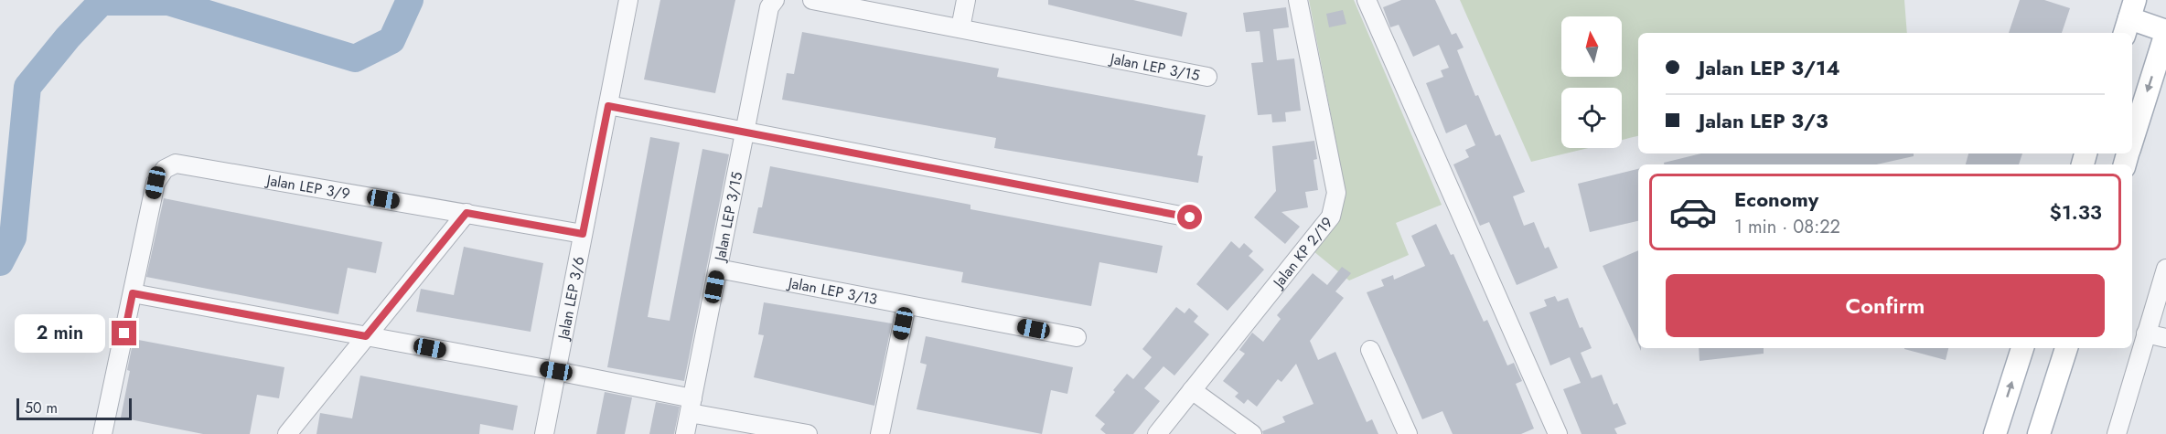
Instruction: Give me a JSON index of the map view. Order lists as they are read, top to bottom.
{
  "streets": {
    "street": [
      "Jalan LEP 3/15",
      "Jalan LEP 3/9",
      "Jalan KP 2/19",
      "Jalan LEP 3/13",
      "Jalan LEP 3/6"
    ]
  },
  "crossings": [
    ["Jalan LEP 3/15", "Jalan LEP 3/13"],
    ["Jalan LEP 3/9", "Jalan LEP 3/6"]
  ],
  "scale_bar": "50 m",
  "north": "top",
  "page": {
    "banner": ["Jalan LEP 3/14", "Jalan LEP 3/3"],
    "list": [
      {
        "name": "Economy",
        "note": "1 min · 08:22",
        "value": "$1.33"
      }
    ],
    "buttons": "Confirm",
    "bubble": "2 min",
    "scale": "50 m"
  }
}
